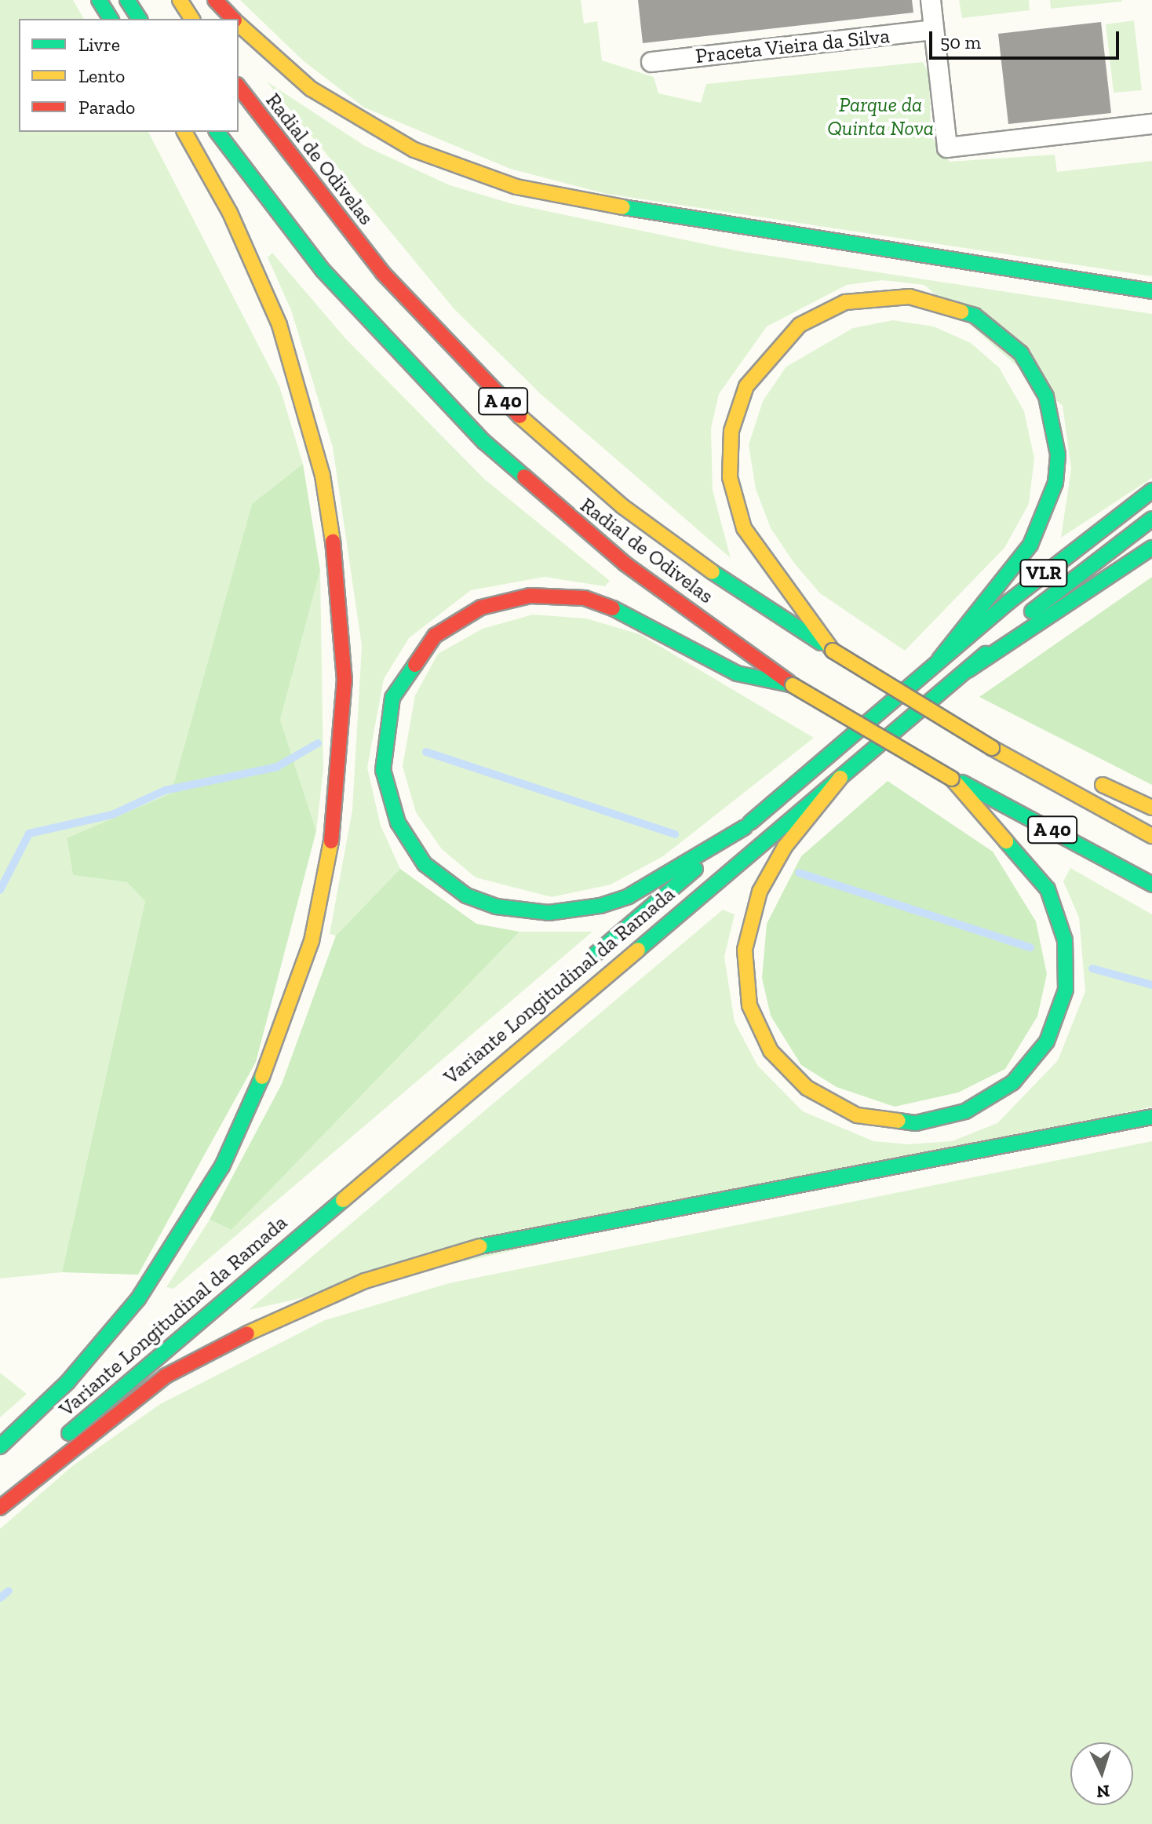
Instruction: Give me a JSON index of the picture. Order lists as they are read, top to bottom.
{
  "streets": {
    "main road": [
      "Radial de Odivelas",
      "A 40",
      "VLR",
      "Variante Longitudinal da Ramada"
    ],
    "street": ["Praceta Vieira da Silva"]
  },
  "parks": ["Parque da Quinta Nova"],
  "legend": ["Livre", "Lento", "Parado"],
  "scale_bar": "50 m",
  "north": "bottom"
}
